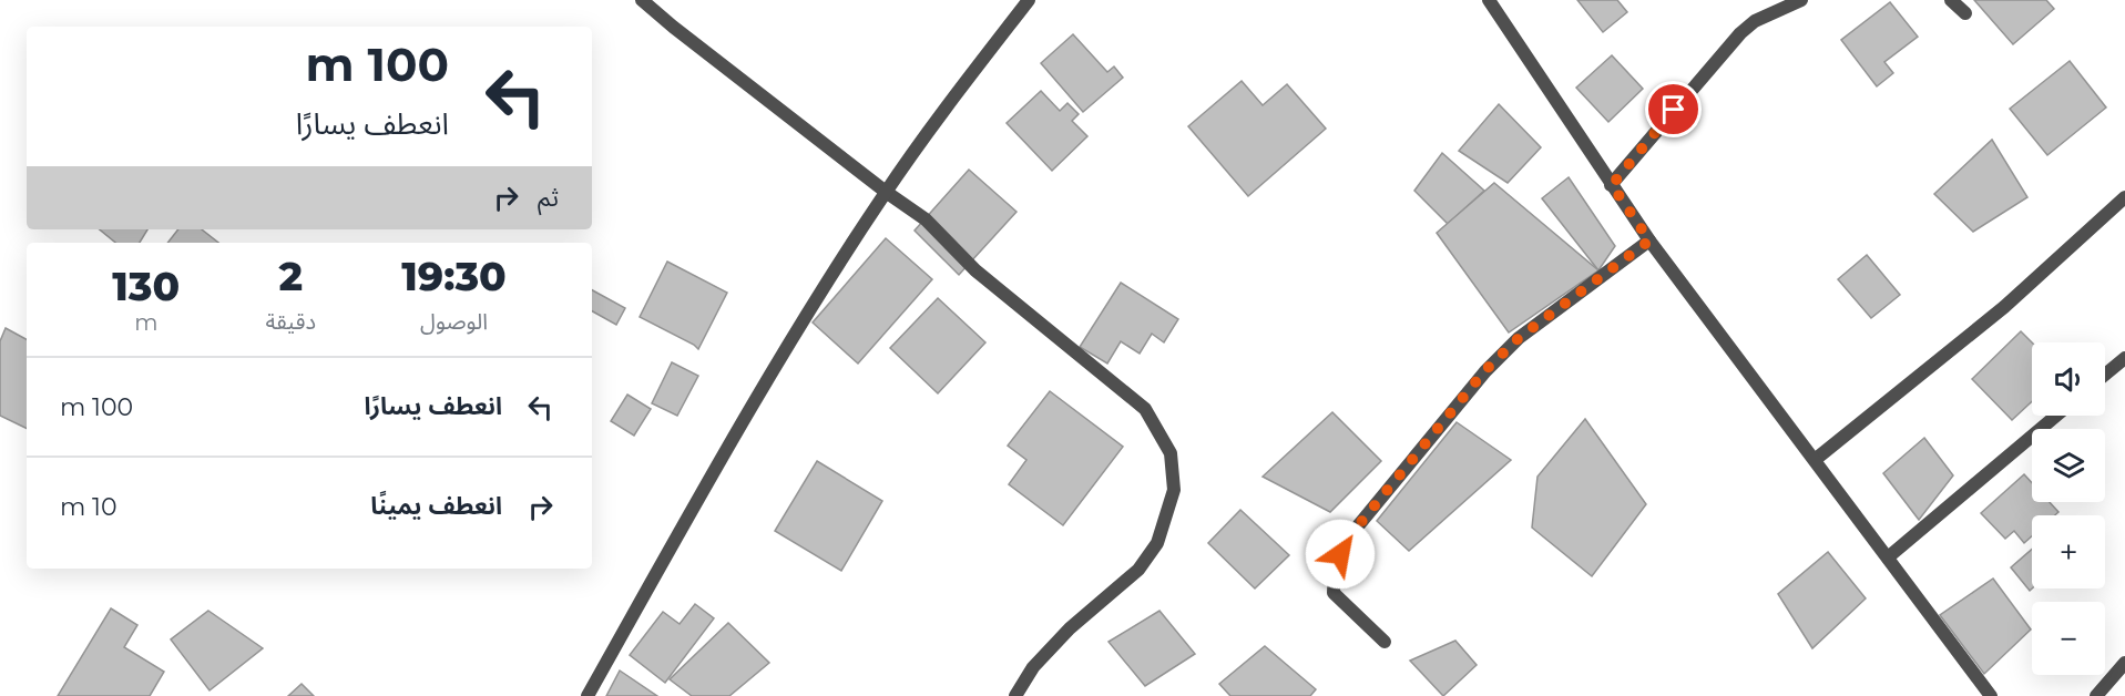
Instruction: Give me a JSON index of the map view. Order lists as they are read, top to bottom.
{
  "page": {
    "turn": ["100 m", "انعطف يسارًا"],
    "then": "ثم",
    "eta": [
      "19:30",
      "الوصول",
      "2",
      "دقيقة",
      "130",
      "m"
    ],
    "map_buttons": ["+", "−"],
    "list": [
      {
        "name": "انعطف يسارًا",
        "value": "100 m"
      },
      {
        "name": "انعطف يمينًا",
        "value": "10 m"
      }
    ]
  }
}
